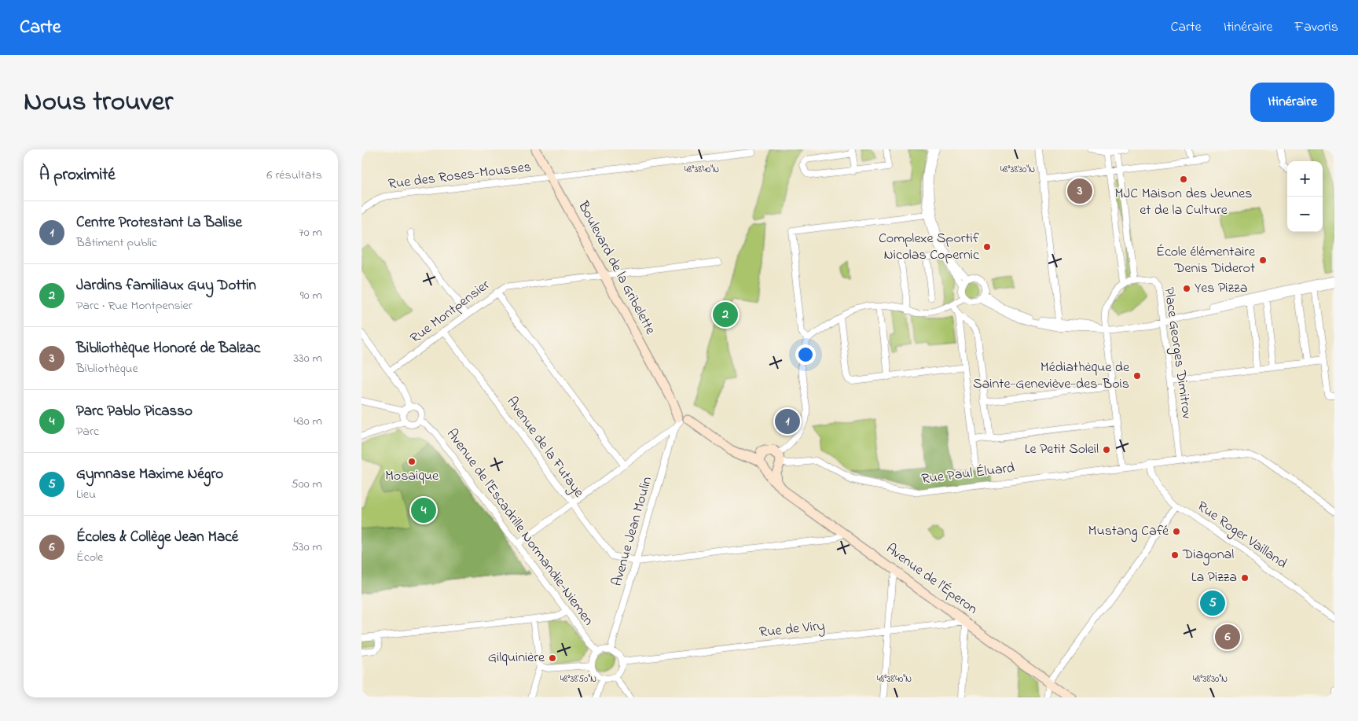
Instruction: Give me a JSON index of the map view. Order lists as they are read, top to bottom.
{
  "streets": {
    "main road": ["Boulevard de la Gribelette", "Avenue de l'Éperon"],
    "street": [
      "Rue des Roses-Mousses",
      "Rue Montpensier",
      "Place Georges Dimitrov",
      "Avenue de la Futaye",
      "Rue Paul Éluard",
      "Avenue de l'Escadrille Normandie-Niemen",
      "Avenue Jean Moulin",
      "Rue Roger Vailland",
      "Rue de Viry"
    ]
  },
  "crossings": [
    ["Rue des Roses-Mousses", "Boulevard de la Gribelette"],
    ["Boulevard de la Gribelette", "Rue Montpensier"],
    ["Boulevard de la Gribelette", "Avenue Jean Moulin"],
    ["Boulevard de la Gribelette", "Avenue de l'Éperon"],
    ["Rue Montpensier", "Avenue de la Futaye"],
    ["Place Georges Dimitrov", "Rue Paul Éluard"],
    ["Avenue de la Futaye", "Avenue Jean Moulin"],
    ["Avenue de la Futaye", "Avenue de l'Éperon"],
    ["Rue Paul Éluard", "Rue Roger Vailland"],
    ["Rue Paul Éluard", "Avenue de l'Éperon"],
    ["Avenue de l'Escadrille Normandie-Niemen", "Avenue Jean Moulin"],
    ["Avenue de l'Escadrille Normandie-Niemen", "Rue de Viry"],
    ["Avenue Jean Moulin", "Avenue de l'Éperon"],
    ["Avenue Jean Moulin", "Rue de Viry"],
    ["Avenue de l'Éperon", "Rue de Viry"]
  ],
  "places": [
    "MJC Maison des Jeunes et de la Culture",
    "Complexe Sportif Nicolas Copernic",
    "École élémentaire Denis Diderot",
    "Yes Pizza",
    "Médiathèque de Sainte-Geneviève-des-Bois",
    "Le Petit Soleil",
    "Mosaique",
    "Mustang Café",
    "Diagonal",
    "La Pizza",
    "Gilquinière"
  ],
  "page": {
    "header": "Carte",
    "nav": ["Carte", "Itinéraire", "Favoris"],
    "title": "Nous trouver",
    "buttons": "Itinéraire",
    "heading": ["À proximité", "6 résultats"],
    "map_buttons": ["+", "−"],
    "pins": [
      "3",
      "2",
      "1",
      "4",
      "5",
      "6"
    ],
    "list": [
      {
        "mark": "1",
        "name": "Centre Protestant La Balise",
        "note": "Bâtiment public",
        "value": "70 m"
      },
      {
        "mark": "2",
        "name": "Jardins familiaux Guy Dottin",
        "note": "Parc · Rue Montpensier",
        "value": "90 m"
      },
      {
        "mark": "3",
        "name": "Bibliothèque Honoré de Balzac",
        "note": "Bibliothèque",
        "value": "330 m"
      },
      {
        "mark": "4",
        "name": "Parc Pablo Picasso",
        "note": "Parc",
        "value": "430 m"
      },
      {
        "mark": "5",
        "name": "Gymnase Maxime Négro",
        "note": "Lieu",
        "value": "500 m"
      },
      {
        "mark": "6",
        "name": "Écoles & Collège Jean Macé",
        "note": "École",
        "value": "530 m"
      }
    ]
  },
  "coordinates": ["48°38'30\"N", "48°38'40\"N", "48°38'50\"N"]
}
